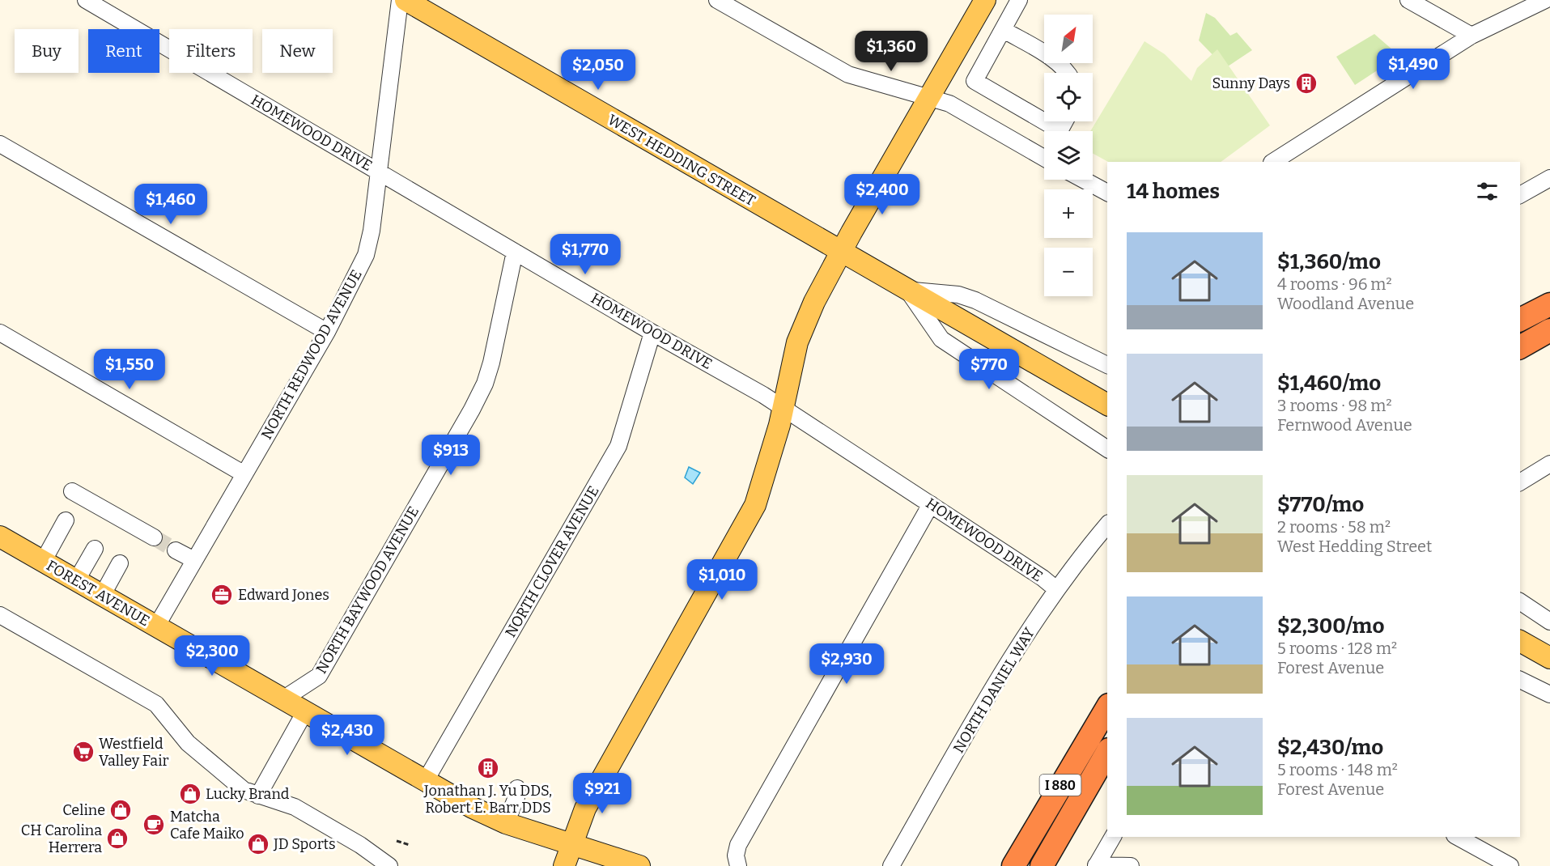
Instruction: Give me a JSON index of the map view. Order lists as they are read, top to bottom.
{
  "streets": {
    "highway": ["I 880"],
    "main road": ["WEST HEDDING STREET", "FOREST AVENUE"],
    "street": [
      "HOMEWOOD DRIVE",
      "NORTH REDWOOD AVENUE",
      "NORTH CLOVER AVENUE",
      "NORTH BAYWOOD AVENUE",
      "NORTH DANIEL WAY"
    ]
  },
  "crossings": [
    ["HOMEWOOD DRIVE", "NORTH REDWOOD AVENUE"],
    ["HOMEWOOD DRIVE", "NORTH CLOVER AVENUE"],
    ["HOMEWOOD DRIVE", "NORTH BAYWOOD AVENUE"],
    ["HOMEWOOD DRIVE", "NORTH DANIEL WAY"],
    ["NORTH REDWOOD AVENUE", "FOREST AVENUE"],
    ["NORTH CLOVER AVENUE", "FOREST AVENUE"],
    ["NORTH BAYWOOD AVENUE", "FOREST AVENUE"]
  ],
  "places": {
    "building": ["Sunny Days", "Jonathan J. Yu DDS, Robert E. Barr DDS"],
    "office": ["Edward Jones"],
    "supermarket": ["Westfield Valley Fair"],
    "shop": [
      "Lucky Brand",
      "Celine",
      "CH Carolina Herrera",
      "JD Sports"
    ],
    "cafe": ["Matcha Cafe Maiko"]
  },
  "north": "top right",
  "page": {
    "map_buttons": ["+", "−"],
    "chip": [
      "Buy",
      "Rent",
      "Filters",
      "New"
    ],
    "price": [
      "$1,360",
      "$1,490",
      "$2,050",
      "$2,400",
      "$1,460",
      "$1,770",
      "$1,550",
      "$770",
      "$913",
      "$1,010",
      "$2,300",
      "$2,930",
      "$2,430",
      "$921"
    ],
    "heading": "14 homes",
    "list": [
      {
        "name": "$1,360/mo",
        "note": "4 rooms · 96 m² · Woodland Avenue"
      },
      {
        "name": "$1,460/mo",
        "note": "3 rooms · 98 m² · Fernwood Avenue"
      },
      {
        "name": "$770/mo",
        "note": "2 rooms · 58 m² · West Hedding Street"
      },
      {
        "name": "$2,300/mo",
        "note": "5 rooms · 128 m² · Forest Avenue"
      },
      {
        "name": "$2,430/mo",
        "note": "5 rooms · 148 m² · Forest Avenue"
      }
    ]
  }
}
